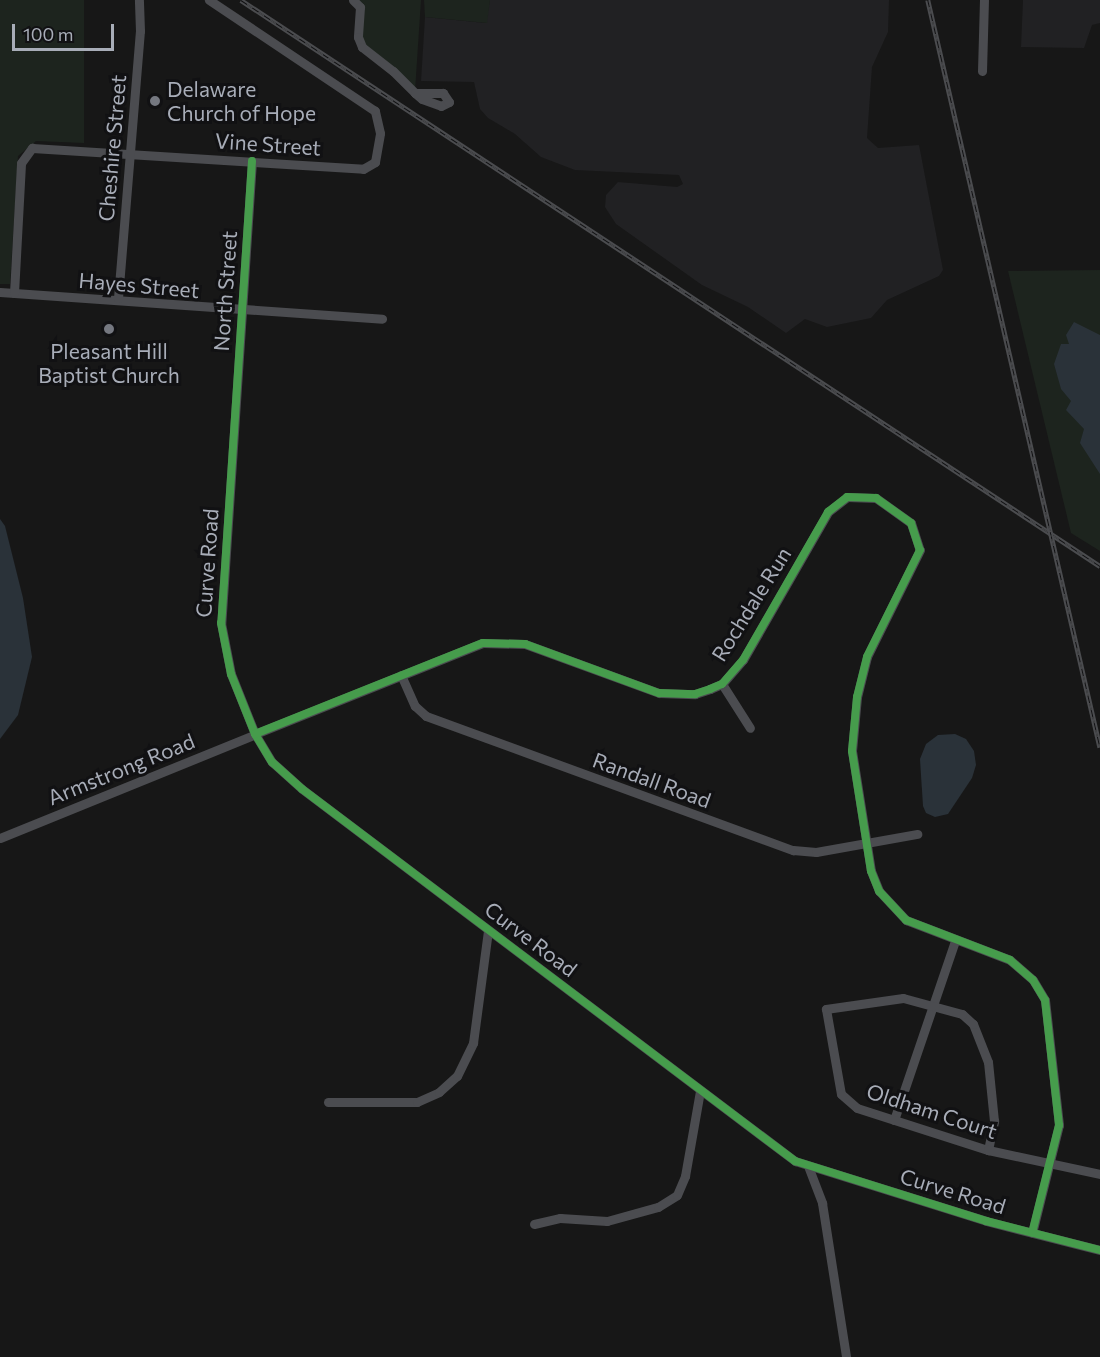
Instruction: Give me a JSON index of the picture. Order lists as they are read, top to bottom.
{
  "streets": {
    "street": [
      "Vine Street",
      "Cheshire Street",
      "Hayes Street",
      "North Street",
      "Curve Road",
      "Rochdale Run",
      "Armstrong Road",
      "Randall Road",
      "Oldham Court"
    ]
  },
  "crossings": [
    ["Vine Street", "Cheshire Street"],
    ["Vine Street", "Hayes Street"],
    ["Vine Street", "North Street"],
    ["Cheshire Street", "Hayes Street"],
    ["Hayes Street", "North Street"],
    ["North Street", "Curve Road"],
    ["Curve Road", "Rochdale Run"],
    ["Curve Road", "Armstrong Road"],
    ["Rochdale Run", "Armstrong Road"],
    ["Rochdale Run", "Randall Road"],
    ["Rochdale Run", "Oldham Court"]
  ],
  "places": ["Delaware Church of Hope", "Pleasant Hill Baptist Church"],
  "scale_bar": "100 m"
}
